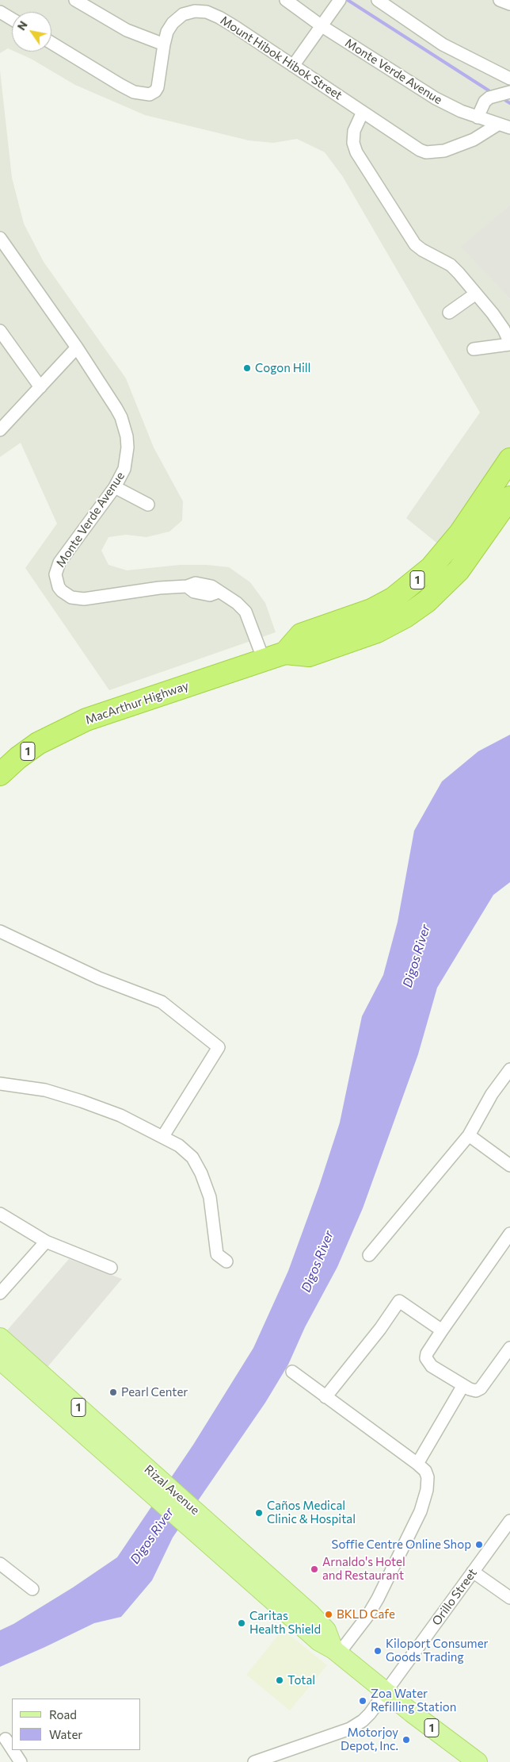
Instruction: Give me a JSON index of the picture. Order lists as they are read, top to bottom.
{
  "streets": {
    "highway": ["1", "MacArthur Highway"],
    "main road": ["Rizal Avenue"],
    "street": ["Mount Hibok Hibok Street", "Monte Verde Avenue", "Orillo Street"]
  },
  "crossings": [
    ["Mount Hibok Hibok Street", "Monte Verde Avenue"],
    ["Monte Verde Avenue", "MacArthur Highway"],
    ["1", "MacArthur Highway"],
    ["Rizal Avenue", "Orillo Street"]
  ],
  "water": ["Digos River"],
  "places": [
    "Cogon Hill",
    "Pearl Center",
    "Caños Medical Clinic & Hospital",
    "Soffie Centre Online Shop",
    "Arnaldo's Hotel and Restaurant",
    "BKLD Cafe",
    "Caritas Health Shield",
    "Kiloport Consumer Goods Trading",
    "Total",
    "Zoa Water Refilling Station",
    "Motorjoy Depot, Inc."
  ],
  "legend": ["Road", "Water"],
  "north": "top left"
}
